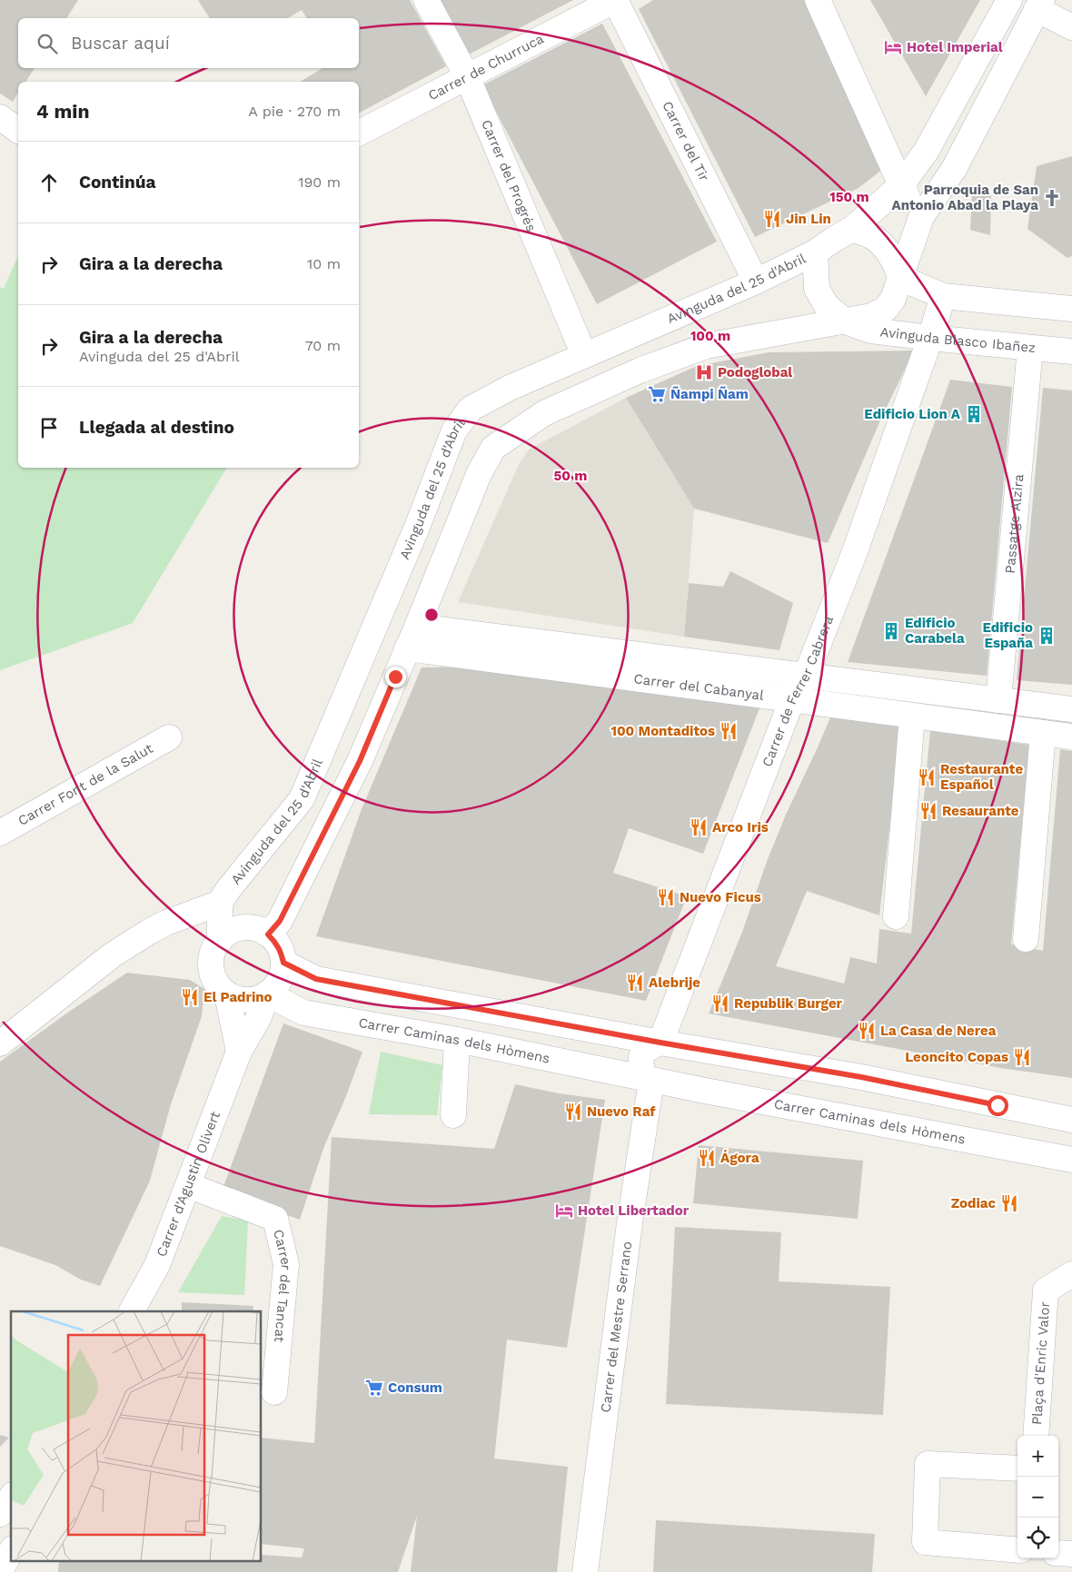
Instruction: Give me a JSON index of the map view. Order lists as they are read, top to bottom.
{
  "streets": {
    "street": [
      "Carrer de Churruca",
      "Carrer del Tir",
      "Carrer del Progrés",
      "Avinguda del 25 d'Abril",
      "Avinguda Blasco Ibañez",
      "Passatge Alzira",
      "Carrer del Cabanyal",
      "Carrer de Ferrer Cabrera",
      "Carrer Font de la Salut",
      "Carrer Caminas dels Hòmens",
      "Carrer d'Agustin Olivert",
      "Carrer del Tancat",
      "Carrer del Mestre Serrano",
      "Plaça d'Enric Valor"
    ]
  },
  "crossings": [
    ["Carrer de Churruca", "Carrer del Tir"],
    ["Carrer de Churruca", "Carrer del Progrés"],
    ["Carrer del Tir", "Avinguda del 25 d'Abril"],
    ["Carrer del Progrés", "Avinguda del 25 d'Abril"],
    ["Avinguda del 25 d'Abril", "Avinguda Blasco Ibañez"],
    ["Avinguda Blasco Ibañez", "Passatge Alzira"],
    ["Avinguda Blasco Ibañez", "Carrer de Ferrer Cabrera"],
    ["Passatge Alzira", "Carrer del Cabanyal"],
    ["Carrer del Cabanyal", "Carrer de Ferrer Cabrera"],
    ["Carrer de Ferrer Cabrera", "Carrer Caminas dels Hòmens"],
    ["Carrer de Ferrer Cabrera", "Carrer del Mestre Serrano"],
    ["Carrer Caminas dels Hòmens", "Carrer d'Agustin Olivert"],
    ["Carrer Caminas dels Hòmens", "Carrer del Mestre Serrano"],
    ["Carrer d'Agustin Olivert", "Carrer del Tancat"]
  ],
  "places": {
    "hotel": ["Hotel Imperial", "Hotel Libertador"],
    "church": ["Parroquia de San Antonio Abad la Playa"],
    "restaurant": [
      "Jin Lin",
      "100 Montaditos",
      "Restaurante Español",
      "Resaurante",
      "Arco Iris",
      "Nuevo Ficus",
      "Alebrije",
      "El Padrino",
      "Republik Burger",
      "La Casa de Nerea",
      "Leoncito Copas",
      "Nuevo Raf",
      "Ágora",
      "Zodiac"
    ],
    "hospital": ["Podoglobal"],
    "supermarket": ["Ñampi Ñam", "Consum"],
    "building": ["Edificio Lion A", "Edificio Carabela", "Edificio España"]
  },
  "page": {
    "search": "Buscar aquí",
    "heading": ["4 min", "A pie · 270 m"],
    "list": [
      ["Continúa", "190 m"],
      ["Gira a la derecha", "10 m"],
      ["Gira a la derecha", "Avinguda del 25 d'Abril", "70 m"],
      "Llegada al destino"
    ],
    "map_buttons": ["+", "−"]
  },
  "rings": ["150 m", "100 m", "50 m"]
}
